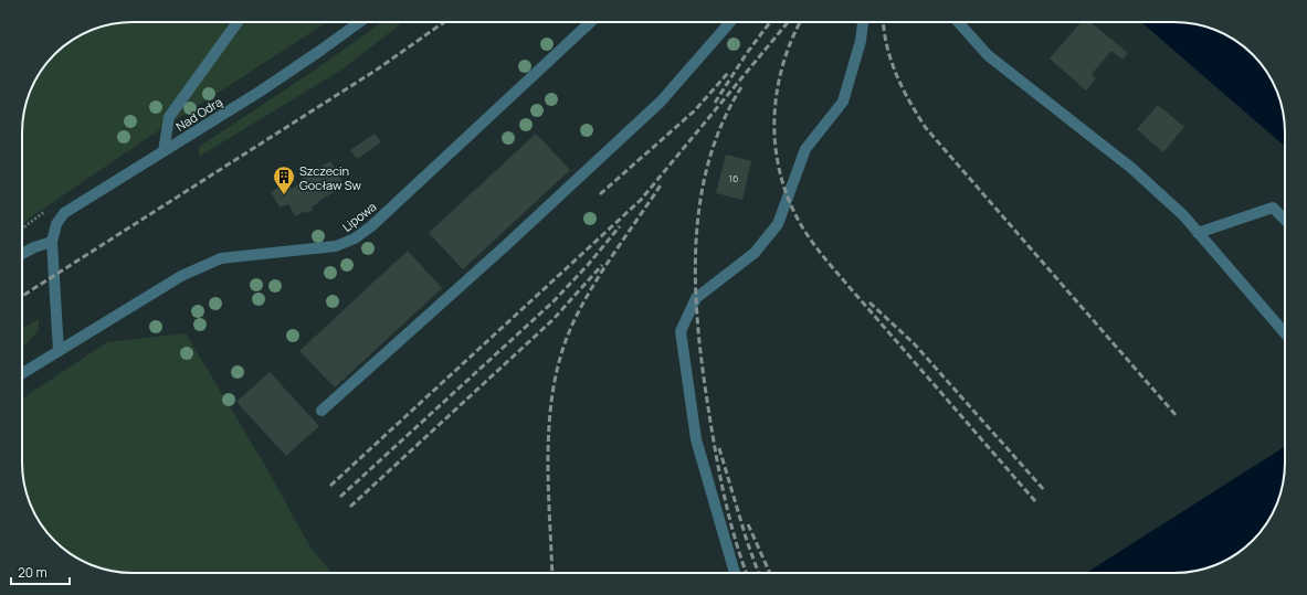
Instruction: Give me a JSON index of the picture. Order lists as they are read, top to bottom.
{
  "streets": {
    "street": ["Nad Odrą", "Lipowa"]
  },
  "places": {
    "building": ["Szczecin Gocław Sw"]
  },
  "house_numbers": ["16"],
  "scale_bar": "20 m"
}
